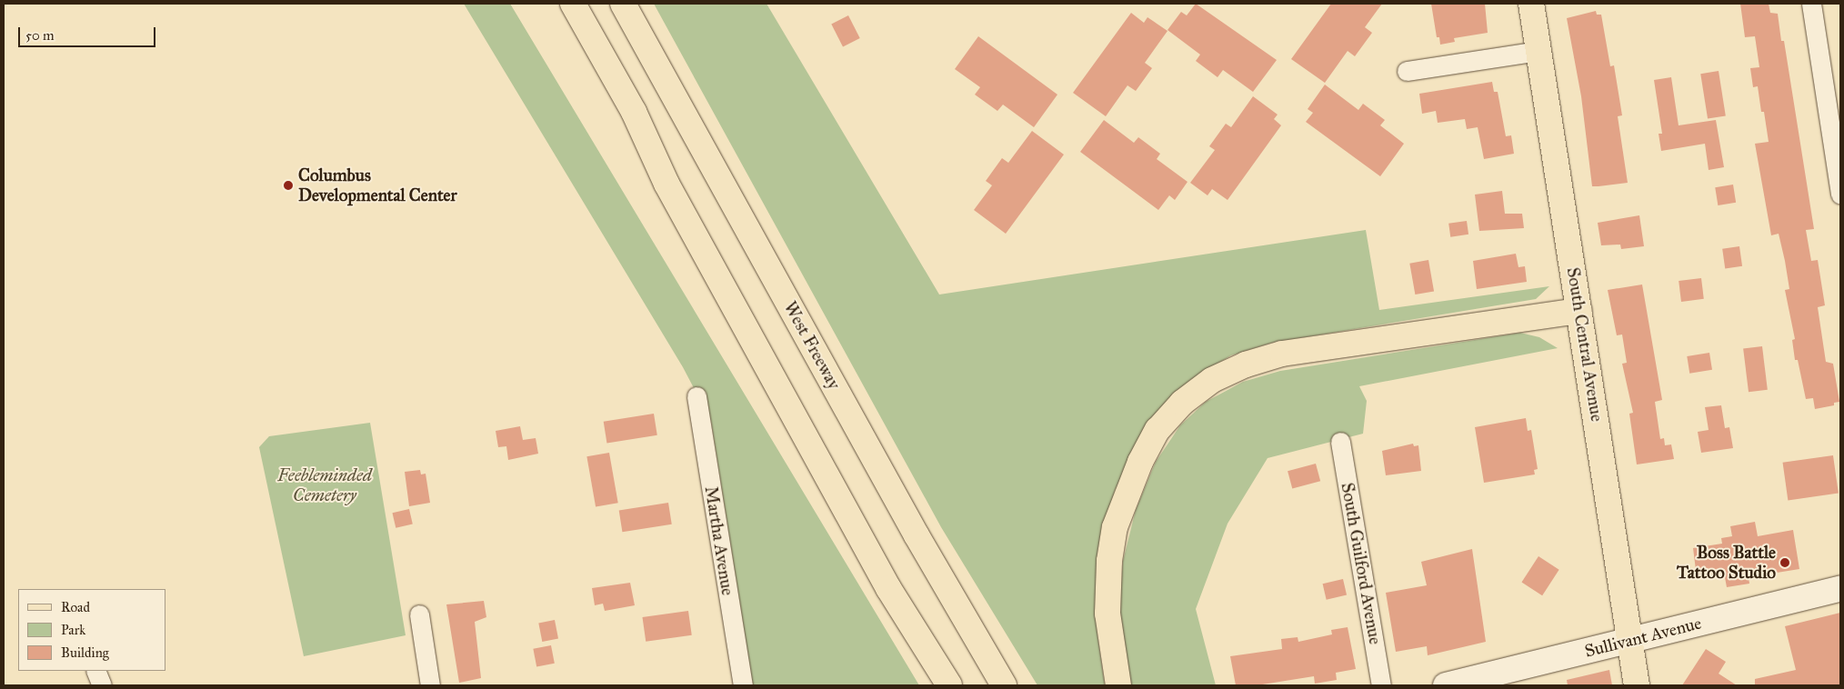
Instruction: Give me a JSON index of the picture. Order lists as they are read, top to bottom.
{
  "streets": {
    "main road": ["South Central Avenue", "West Freeway"],
    "street": ["Martha Avenue", "South Guilford Avenue", "Sullivant Avenue"]
  },
  "crossings": [
    ["South Central Avenue", "Sullivant Avenue"]
  ],
  "parks": ["Feebleminded Cemetery"],
  "places": ["Columbus Developmental Center", "Boss Battle Tattoo Studio"],
  "legend": ["Road", "Park", "Building"],
  "scale_bar": "50 m"
}
